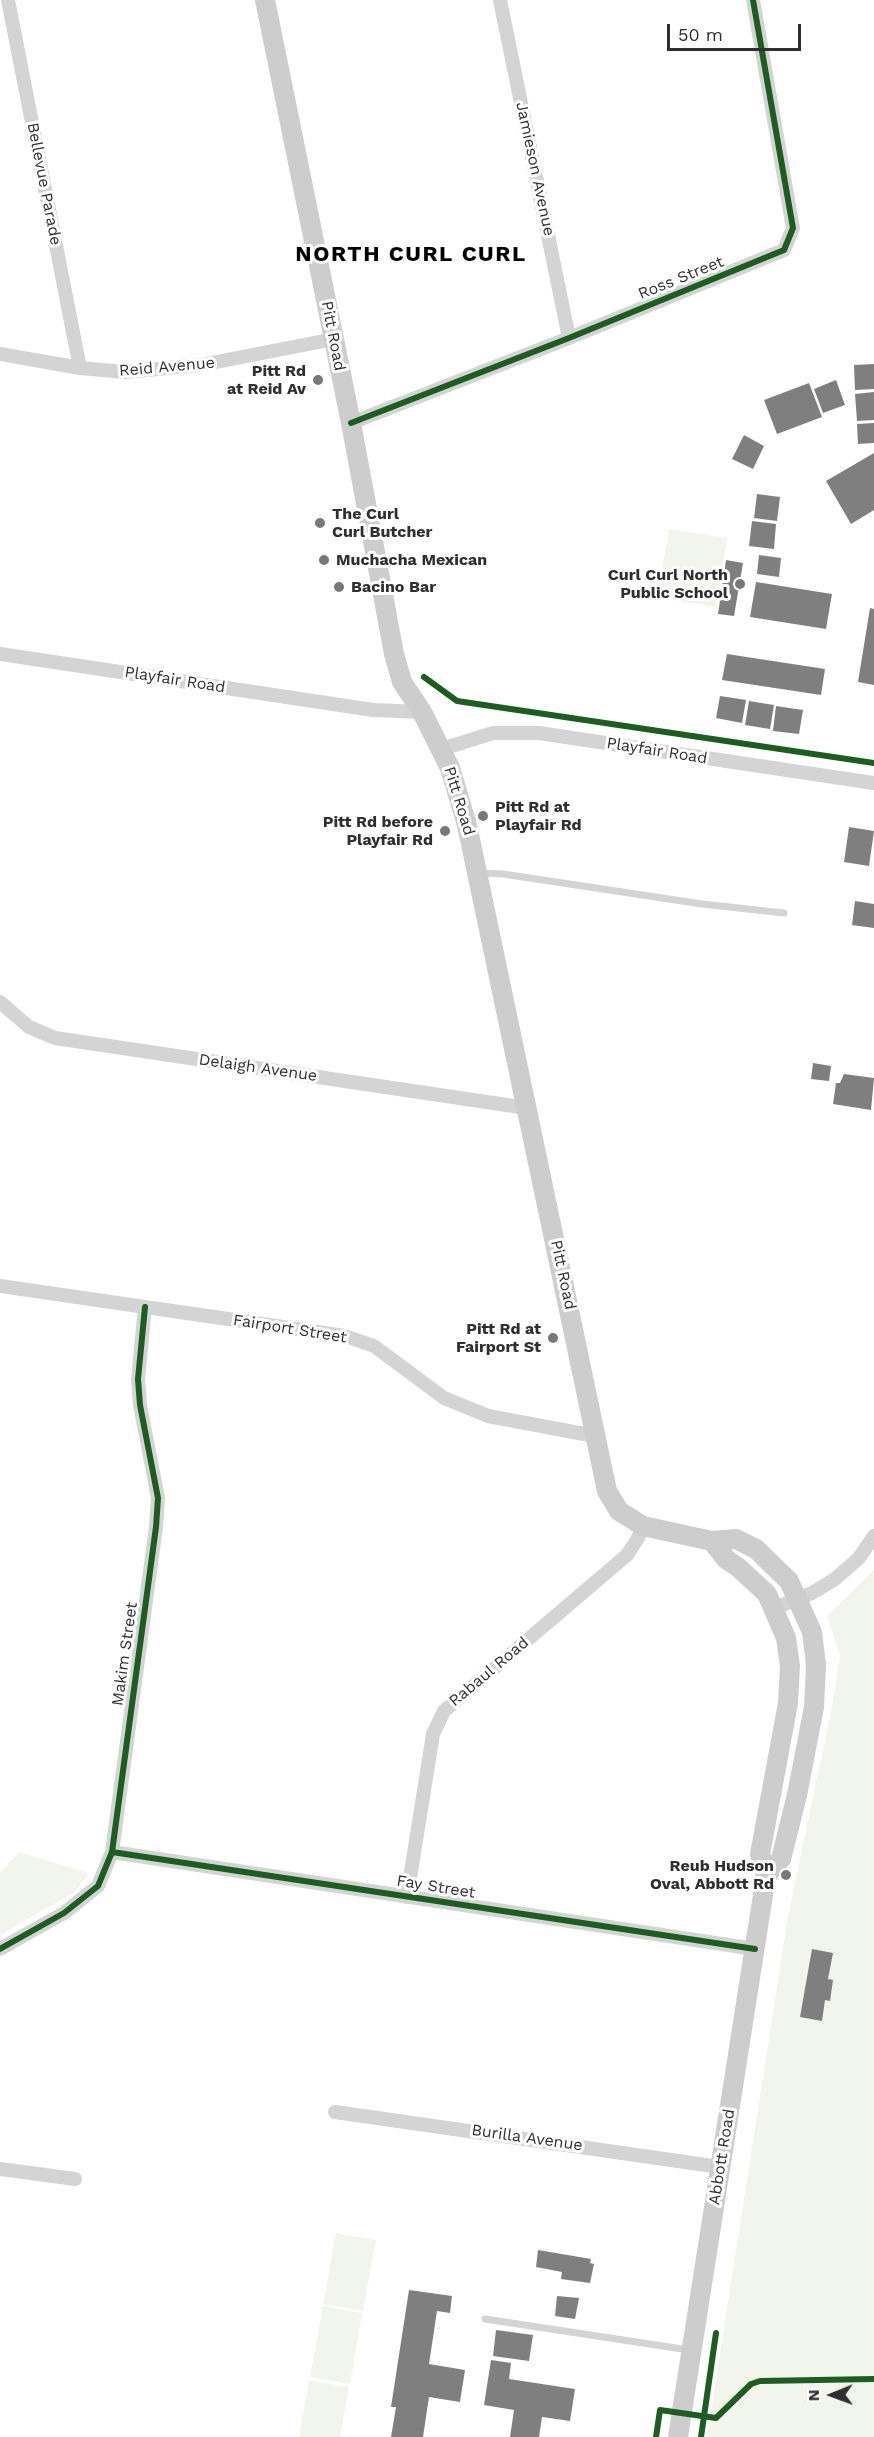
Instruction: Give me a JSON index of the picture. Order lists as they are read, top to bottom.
{
  "streets": {
    "main road": ["Pitt Road", "Abbott Road"],
    "street": [
      "Jamieson Avenue",
      "Bellevue Parade",
      "Ross Street",
      "Reid Avenue",
      "Playfair Road",
      "Delaigh Avenue",
      "Fairport Street",
      "Makim Street",
      "Rabaul Road",
      "Fay Street",
      "Burilla Avenue"
    ]
  },
  "crossings": [
    ["Jamieson Avenue", "Ross Street"],
    ["Bellevue Parade", "Reid Avenue"],
    ["Ross Street", "Pitt Road"],
    ["Pitt Road", "Reid Avenue"],
    ["Pitt Road", "Playfair Road"],
    ["Pitt Road", "Delaigh Avenue"],
    ["Pitt Road", "Fairport Street"],
    ["Pitt Road", "Rabaul Road"],
    ["Pitt Road", "Abbott Road"],
    ["Fairport Street", "Makim Street"],
    ["Makim Street", "Fay Street"],
    ["Rabaul Road", "Fay Street"],
    ["Fay Street", "Abbott Road"],
    ["Burilla Avenue", "Abbott Road"]
  ],
  "districts": ["NORTH CURL CURL"],
  "places": [
    "Pitt Rd at Reid Av",
    "The Curl Curl Butcher",
    "Muchacha Mexican",
    "Curl Curl North Public School",
    "Bacino Bar",
    "Pitt Rd at Playfair Rd",
    "Pitt Rd before Playfair Rd",
    "Pitt Rd at Fairport St",
    "Reub Hudson Oval, Abbott Rd"
  ],
  "scale_bar": "50 m",
  "north": "left"
}
